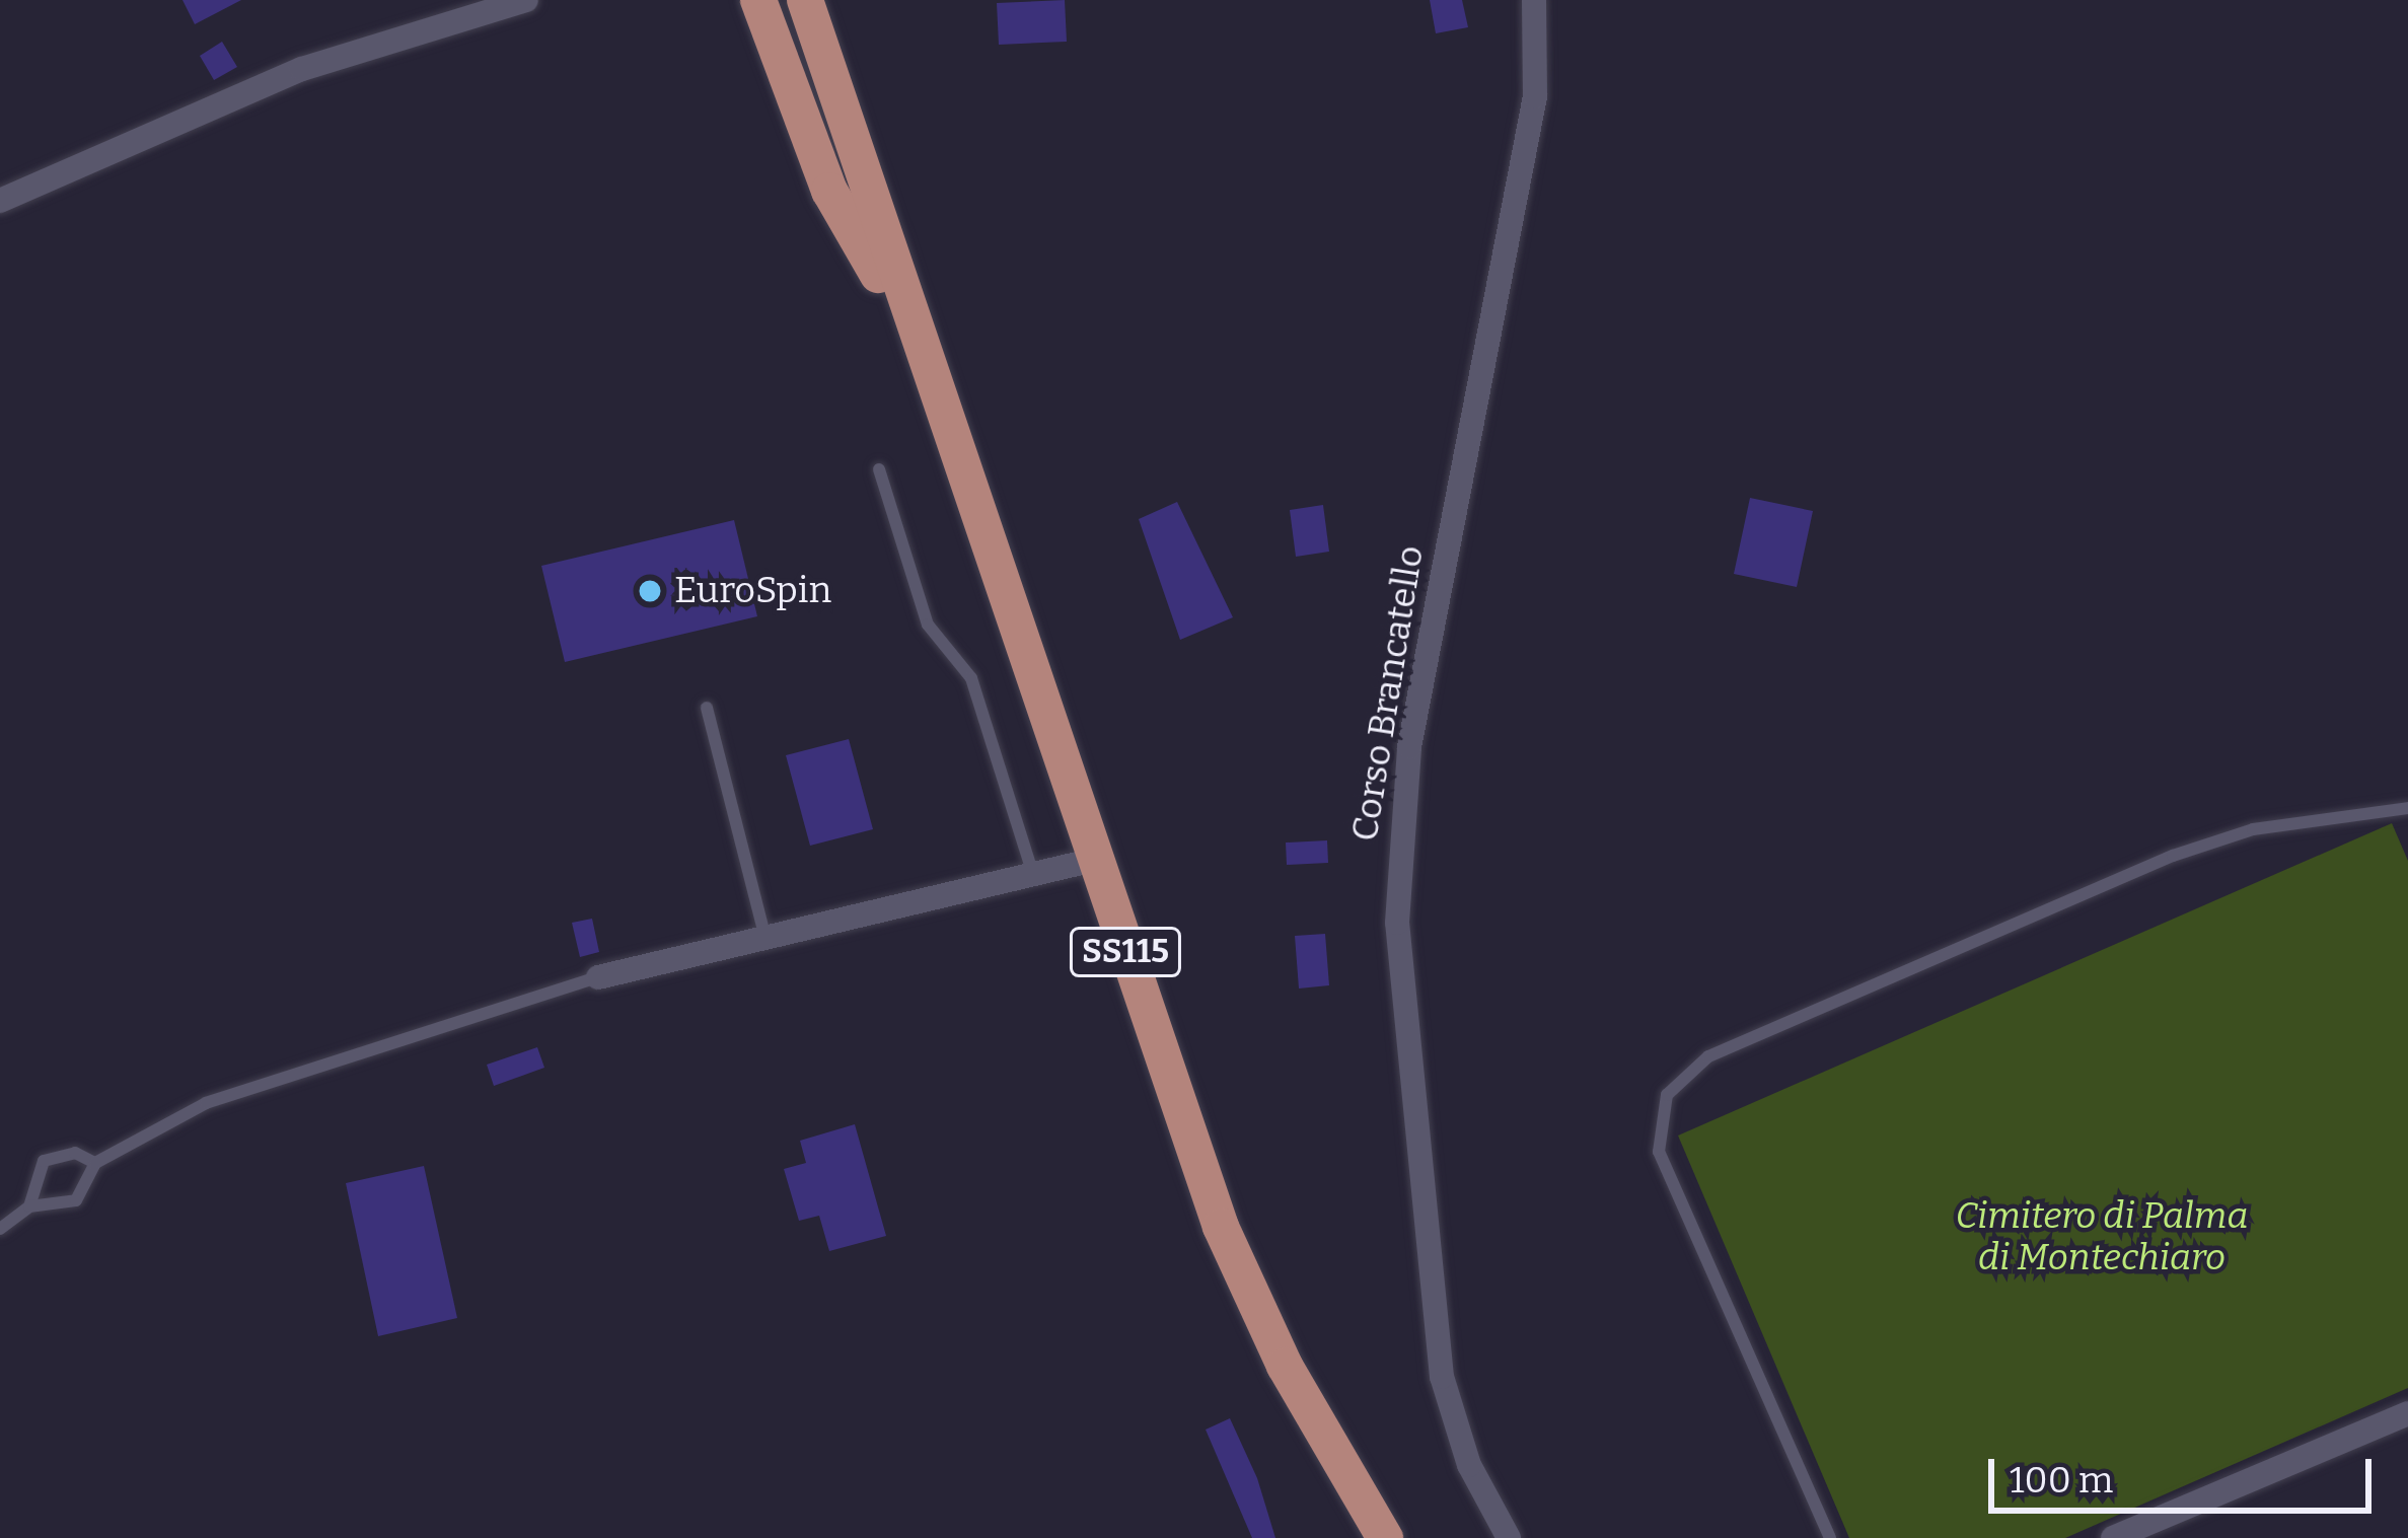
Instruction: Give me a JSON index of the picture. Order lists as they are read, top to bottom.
{
  "streets": {
    "main road": ["SS115"],
    "street": ["Corso Brancatello"]
  },
  "parks": ["Cimitero di Palma di Montechiaro"],
  "places": ["EuroSpin"],
  "scale_bar": "100 m"
}
